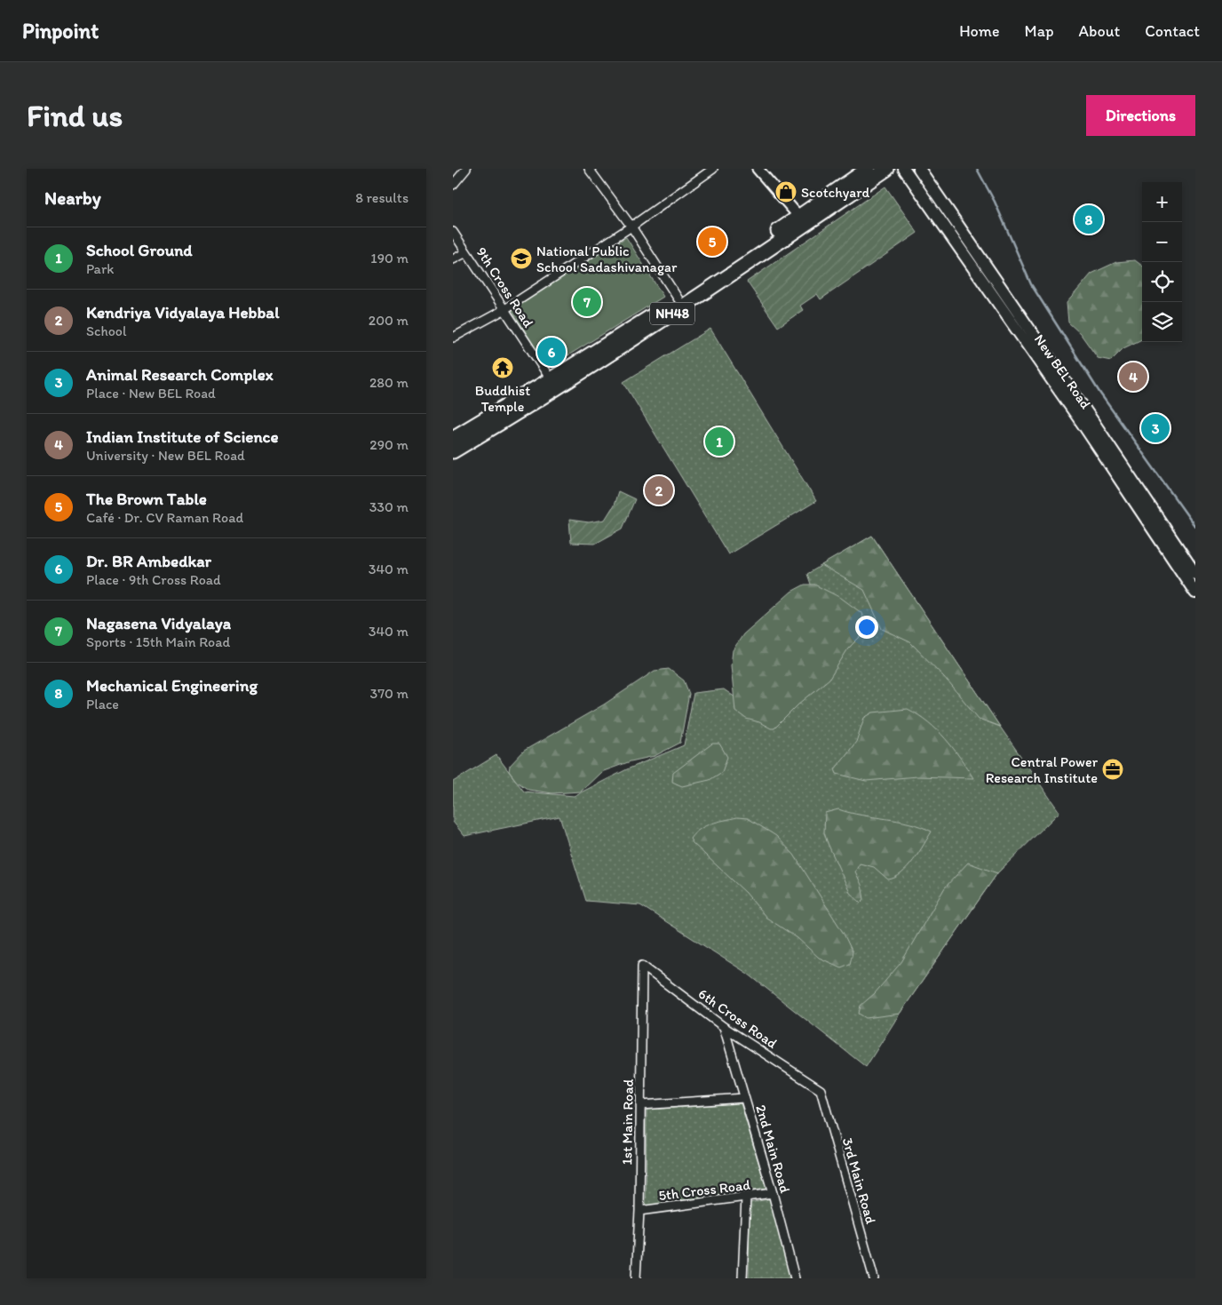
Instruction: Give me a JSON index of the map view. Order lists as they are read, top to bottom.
{
  "streets": {
    "highway": ["NH48"],
    "main road": ["New BEL Road"],
    "street": [
      "9th Cross Road",
      "6th Cross Road",
      "1st Main Road",
      "2nd Main Road",
      "3rd Main Road",
      "5th Cross Road"
    ]
  },
  "crossings": [
    ["9th Cross Road", "NH48"],
    ["6th Cross Road", "1st Main Road"],
    ["6th Cross Road", "2nd Main Road"],
    ["6th Cross Road", "3rd Main Road"],
    ["1st Main Road", "5th Cross Road"],
    ["2nd Main Road", "5th Cross Road"]
  ],
  "places": {
    "shop": ["Scotchyard"],
    "school or university": ["National Public School Sadashivanagar"],
    "temple": ["Buddhist Temple"],
    "office": ["Central Power Research Institute"]
  },
  "page": {
    "header": "Pinpoint",
    "nav": [
      "Home",
      "Map",
      "About",
      "Contact"
    ],
    "buttons": "Directions",
    "title": "Find us",
    "heading": ["Nearby", "8 results"],
    "map_buttons": ["+", "−"],
    "pins": [
      "8",
      "5",
      "7",
      "6",
      "4",
      "3",
      "1",
      "2"
    ],
    "list": [
      {
        "mark": "1",
        "name": "School Ground",
        "note": "Park",
        "value": "190 m"
      },
      {
        "mark": "2",
        "name": "Kendriya Vidyalaya Hebbal",
        "note": "School",
        "value": "200 m"
      },
      {
        "mark": "3",
        "name": "Animal Research Complex",
        "note": "Place · New BEL Road",
        "value": "280 m"
      },
      {
        "mark": "4",
        "name": "Indian Institute of Science",
        "note": "University · New BEL Road",
        "value": "290 m"
      },
      {
        "mark": "5",
        "name": "The Brown Table",
        "note": "Café · Dr. CV Raman Road",
        "value": "330 m"
      },
      {
        "mark": "6",
        "name": "Dr. BR Ambedkar",
        "note": "Place · 9th Cross Road",
        "value": "340 m"
      },
      {
        "mark": "7",
        "name": "Nagasena Vidyalaya",
        "note": "Sports · 15th Main Road",
        "value": "340 m"
      },
      {
        "mark": "8",
        "name": "Mechanical Engineering",
        "note": "Place",
        "value": "370 m"
      }
    ]
  }
}
